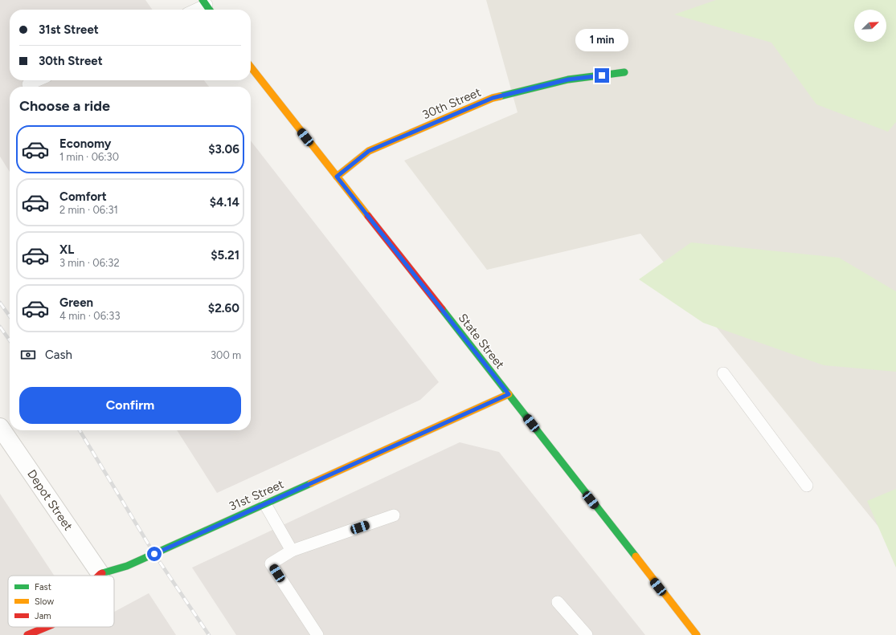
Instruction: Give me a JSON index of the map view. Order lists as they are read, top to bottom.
{
  "streets": {
    "street": [
      "30th Street",
      "State Street",
      "31st Street",
      "Depot Street"
    ]
  },
  "crossings": [
    ["30th Street", "State Street"],
    ["State Street", "31st Street"],
    ["31st Street", "Depot Street"]
  ],
  "legend": ["Fast", "Slow", "Jam"],
  "north": "top right",
  "page": {
    "banner": ["31st Street", "30th Street"],
    "bubble": "1 min",
    "heading": "Choose a ride",
    "list": [
      {
        "name": "Economy",
        "note": "1 min · 06:30",
        "value": "$3.06"
      },
      {
        "name": "Comfort",
        "note": "2 min · 06:31",
        "value": "$4.14"
      },
      {
        "name": "XL",
        "note": "3 min · 06:32",
        "value": "$5.21"
      },
      {
        "name": "Green",
        "note": "4 min · 06:33",
        "value": "$2.60"
      }
    ],
    "pay": ["Cash", "300 m"],
    "buttons": "Confirm"
  }
}
